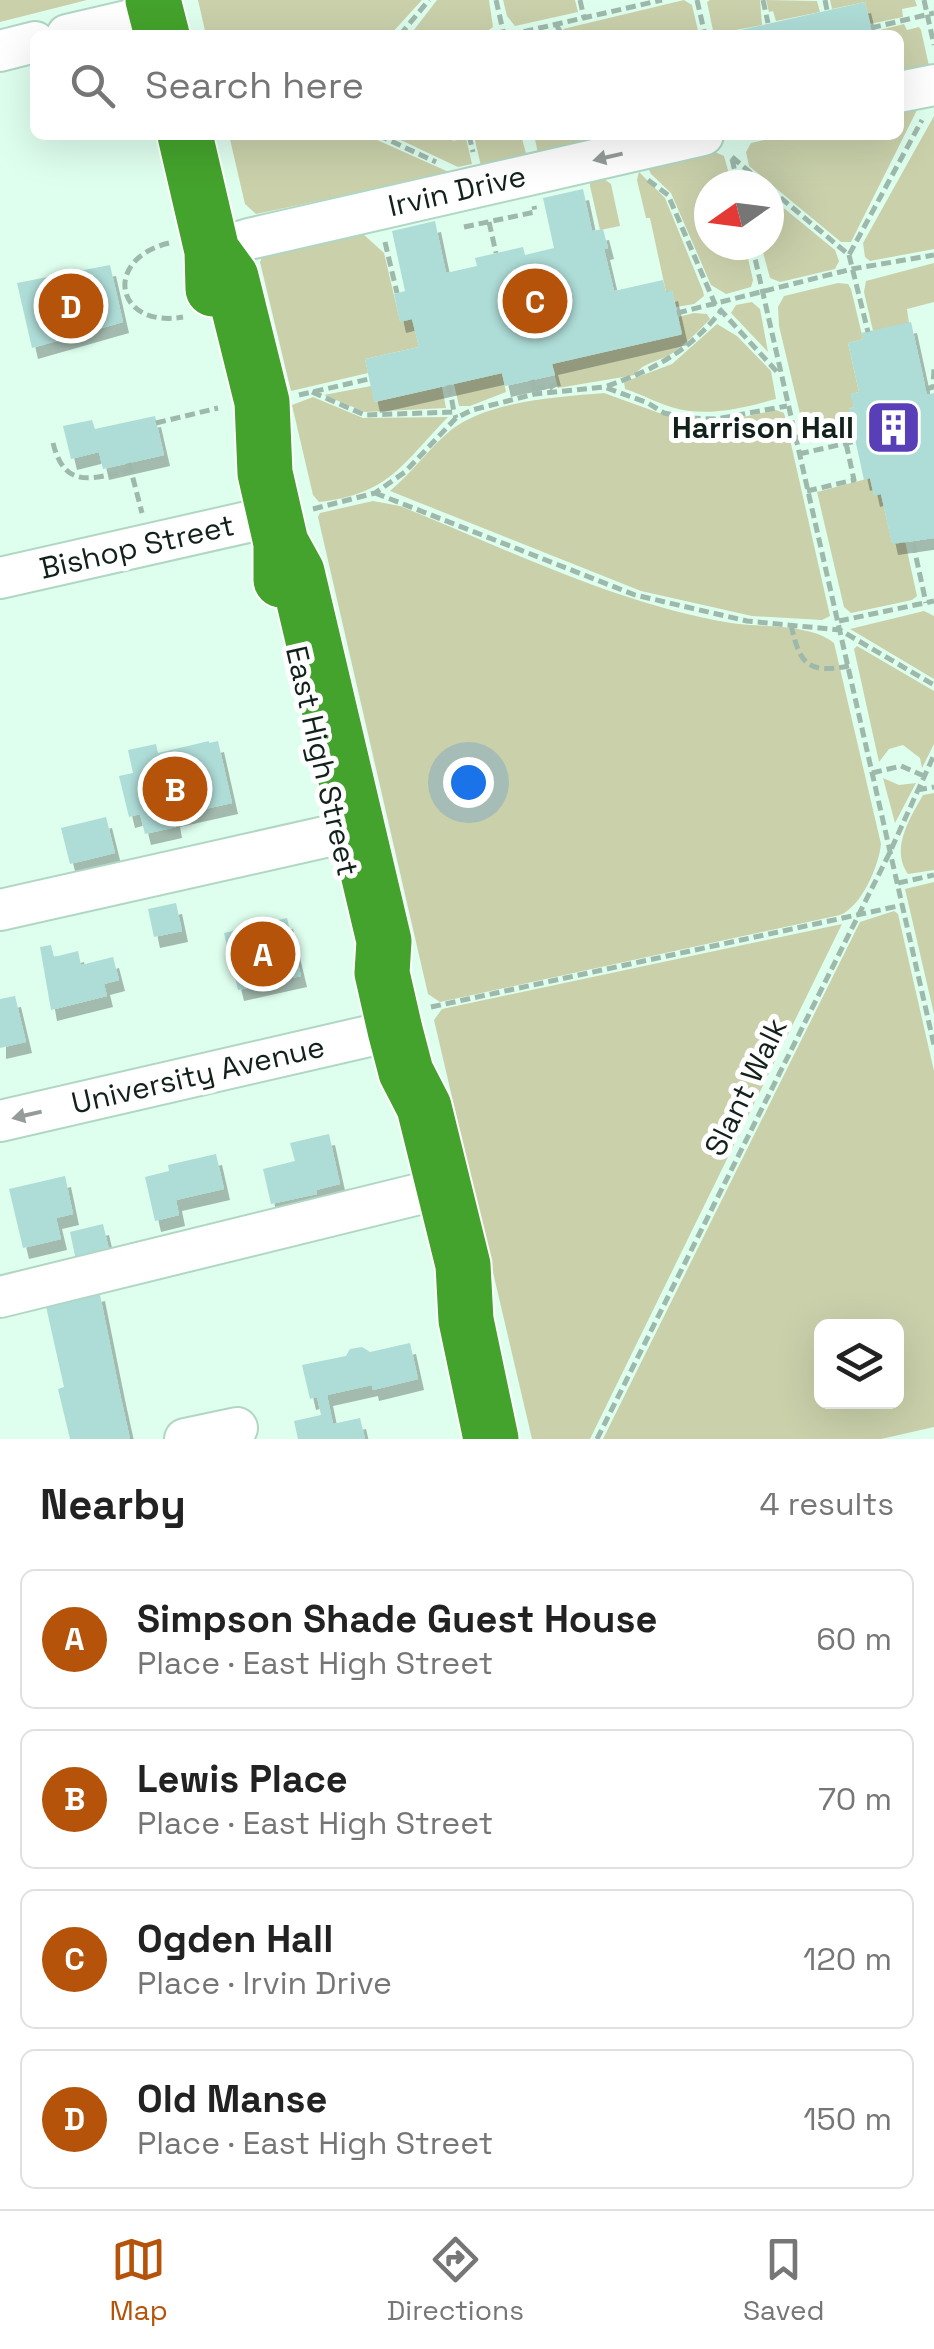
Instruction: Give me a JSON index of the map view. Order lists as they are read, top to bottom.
{
  "streets": {
    "highway": ["East High Street"],
    "street": ["Irvin Drive", "Bishop Street", "University Avenue"],
    "path": ["Slant Walk"]
  },
  "crossings": [
    ["Irvin Drive", "East High Street"],
    ["Bishop Street", "East High Street"],
    ["East High Street", "University Avenue"]
  ],
  "one_way": ["Irvin Drive"],
  "places": {
    "building": ["Harrison Hall"]
  },
  "north": "left",
  "page": {
    "search": "Search here",
    "pins": [
      "C",
      "D",
      "B",
      "A"
    ],
    "heading": ["Nearby", "4 results"],
    "list": [
      {
        "mark": "A",
        "name": "Simpson Shade Guest House",
        "note": "Place · East High Street",
        "value": "60 m"
      },
      {
        "mark": "B",
        "name": "Lewis Place",
        "note": "Place · East High Street",
        "value": "70 m"
      },
      {
        "mark": "C",
        "name": "Ogden Hall",
        "note": "Place · Irvin Drive",
        "value": "120 m"
      },
      {
        "mark": "D",
        "name": "Old Manse",
        "note": "Place · East High Street",
        "value": "150 m"
      }
    ],
    "nav": ["Map", "Directions", "Saved"]
  }
}
